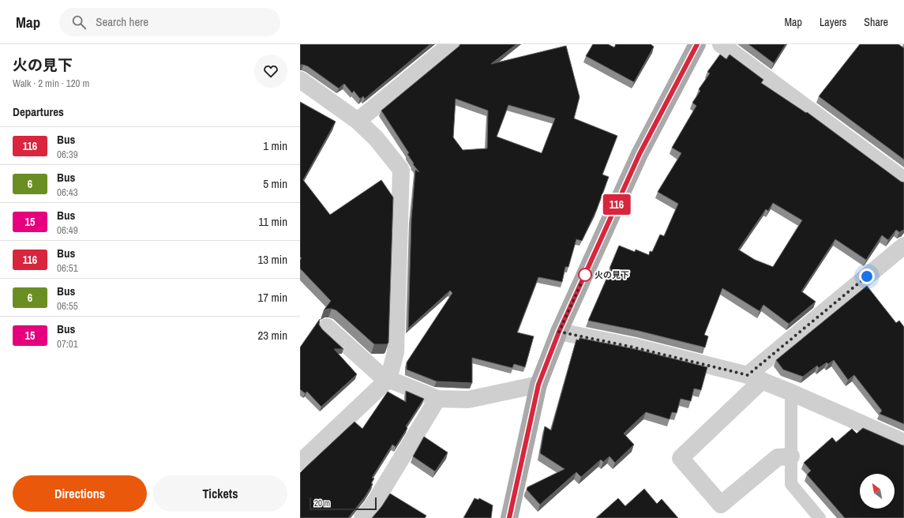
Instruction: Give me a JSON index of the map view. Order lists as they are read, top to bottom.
{
  "places": ["火の見下"],
  "lines": ["bus line 116"],
  "scale_bar": "20 m",
  "north": "top left",
  "page": {
    "header": "Map",
    "search": "Search here",
    "nav": ["Map", "Layers", "Share"],
    "heading": [
      ["火の見下", "Walk · 2 min · 120 m"],
      "Departures"
    ],
    "on_map": "116",
    "list": [
      {
        "mark": "116",
        "name": "Bus",
        "note": "06:39",
        "value": "1 min"
      },
      {
        "mark": "6",
        "name": "Bus",
        "note": "06:43",
        "value": "5 min"
      },
      {
        "mark": "15",
        "name": "Bus",
        "note": "06:49",
        "value": "11 min"
      },
      {
        "mark": "116",
        "name": "Bus",
        "note": "06:51",
        "value": "13 min"
      },
      {
        "mark": "6",
        "name": "Bus",
        "note": "06:55",
        "value": "17 min"
      },
      {
        "mark": "15",
        "name": "Bus",
        "note": "07:01",
        "value": "23 min"
      }
    ],
    "buttons": ["Directions", "Tickets"],
    "scale": "20 m"
  }
}
